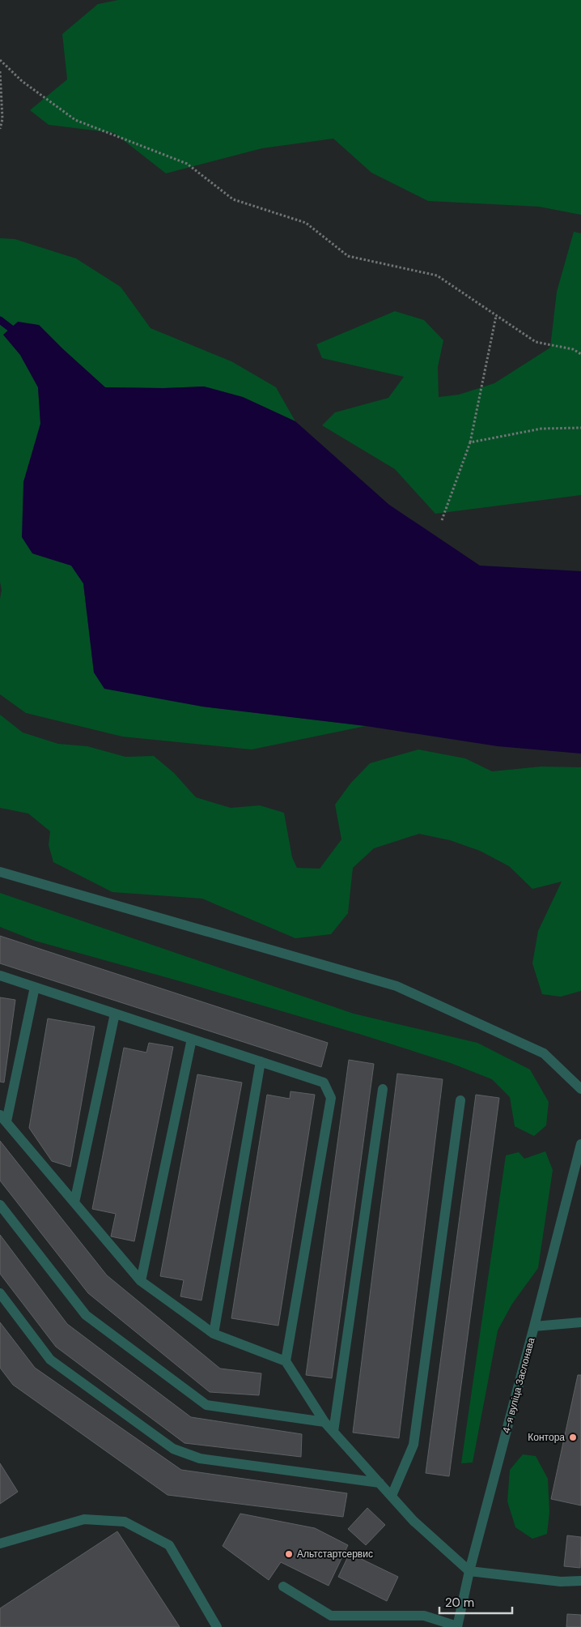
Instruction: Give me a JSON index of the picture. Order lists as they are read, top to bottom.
{
  "streets": {
    "street": ["4-я вуліца Заслонава"]
  },
  "places": ["Контора", "Альтстартсервис"],
  "scale_bar": "20 m"
}
